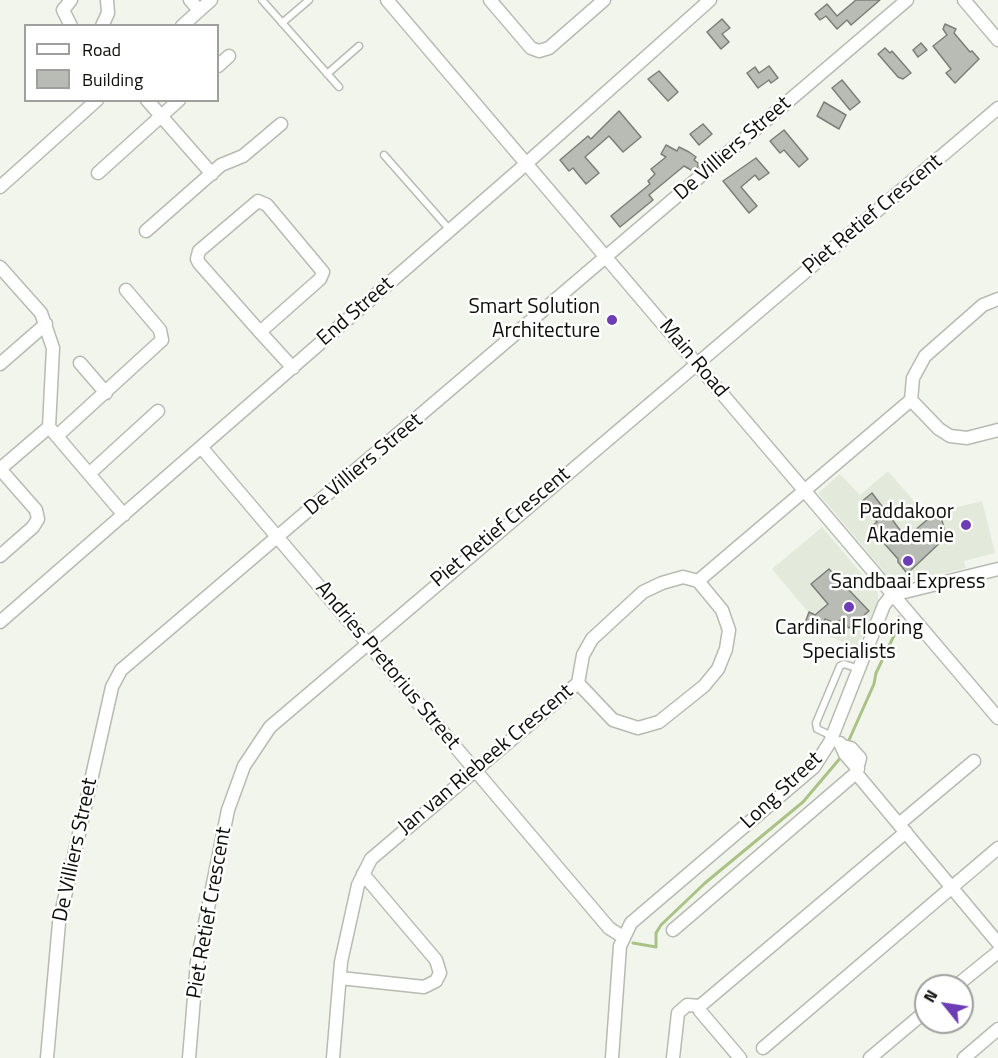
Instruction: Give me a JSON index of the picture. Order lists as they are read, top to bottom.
{
  "streets": {
    "street": [
      "De Villiers Street",
      "Piet Retief Crescent",
      "End Street",
      "Main Road",
      "Andries Pretorius Street",
      "Jan van Riebeek Crescent",
      "Long Street"
    ]
  },
  "crossings": [
    ["De Villiers Street", "Main Road"],
    ["De Villiers Street", "Andries Pretorius Street"],
    ["Piet Retief Crescent", "Main Road"],
    ["Piet Retief Crescent", "Andries Pretorius Street"],
    ["End Street", "Main Road"],
    ["End Street", "Andries Pretorius Street"],
    ["Main Road", "Long Street"],
    ["Andries Pretorius Street", "Jan van Riebeek Crescent"],
    ["Andries Pretorius Street", "Long Street"]
  ],
  "places": [
    "Smart Solution Architecture",
    "Paddakoor Akademie",
    "Sandbaai Express",
    "Cardinal Flooring Specialists"
  ],
  "legend": ["Road", "Building"],
  "north": "top left"
}
